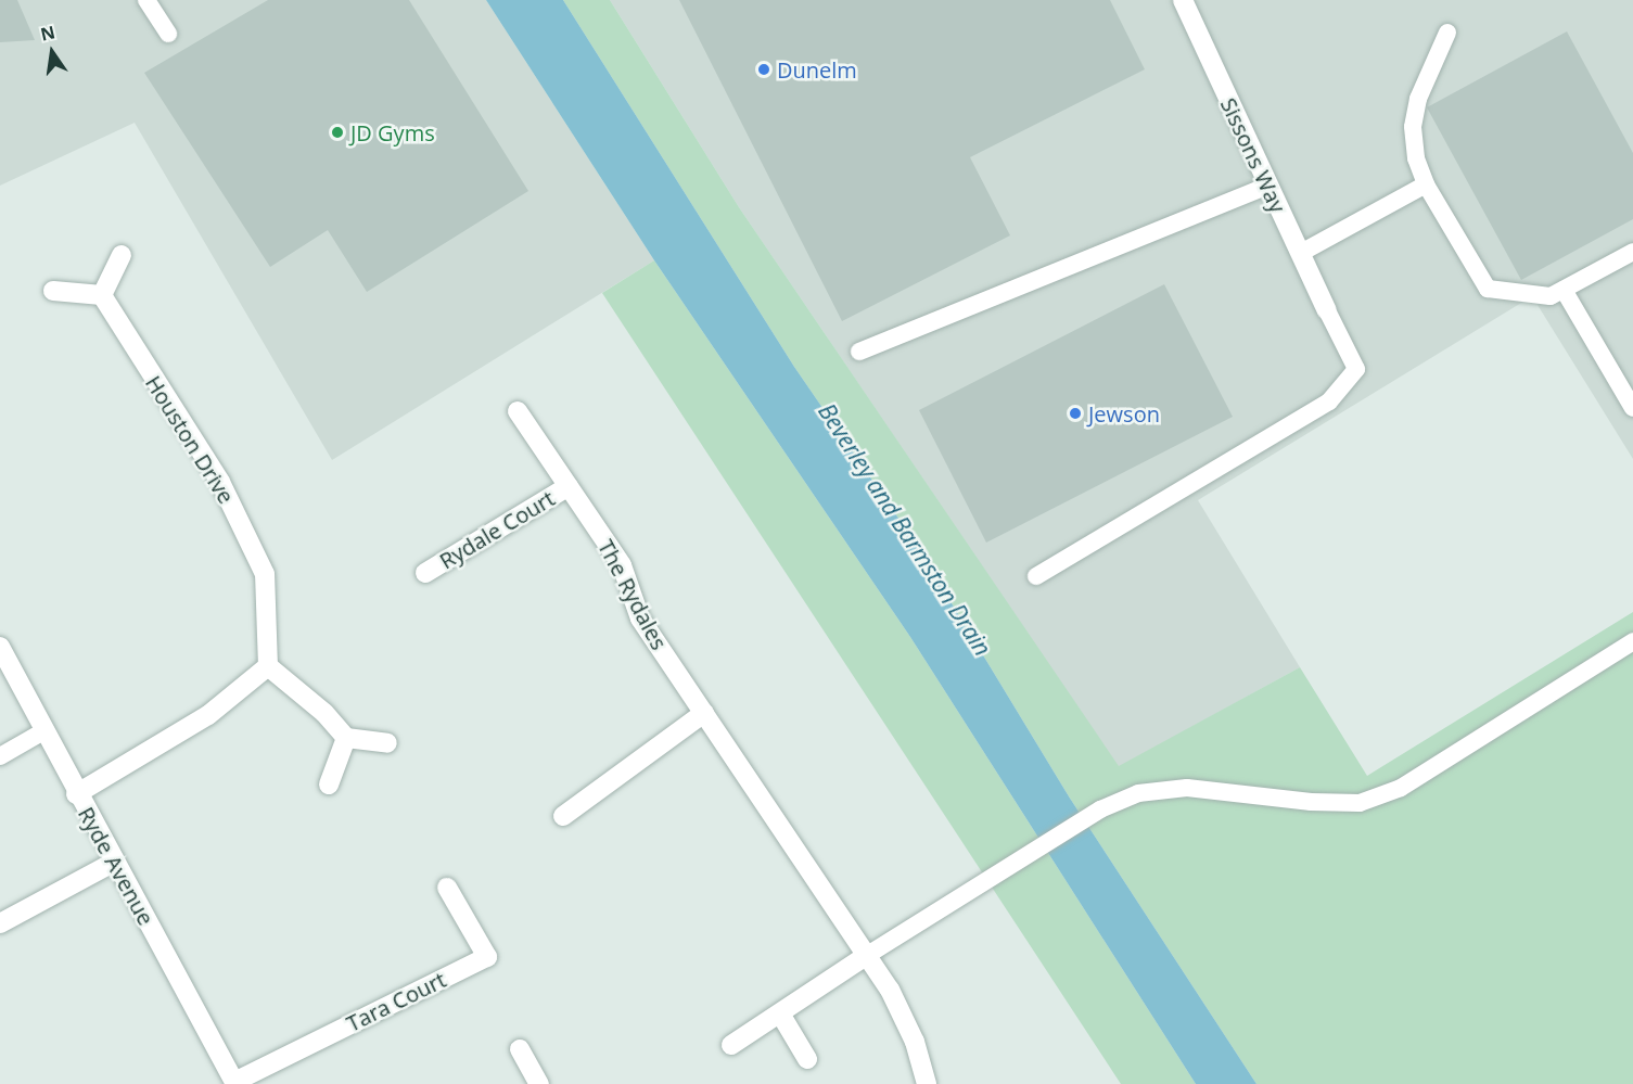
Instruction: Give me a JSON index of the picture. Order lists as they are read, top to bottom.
{
  "streets": {
    "street": [
      "Sissons Way",
      "Houston Drive",
      "Rydale Court",
      "The Rydales",
      "Ryde Avenue",
      "Tara Court"
    ]
  },
  "crossings": [
    ["Rydale Court", "The Rydales"],
    ["Ryde Avenue", "Tara Court"]
  ],
  "water": ["Beverley and Barmston Drain"],
  "places": ["Dunelm", "JD Gyms", "Jewson"],
  "north": "top"
}
